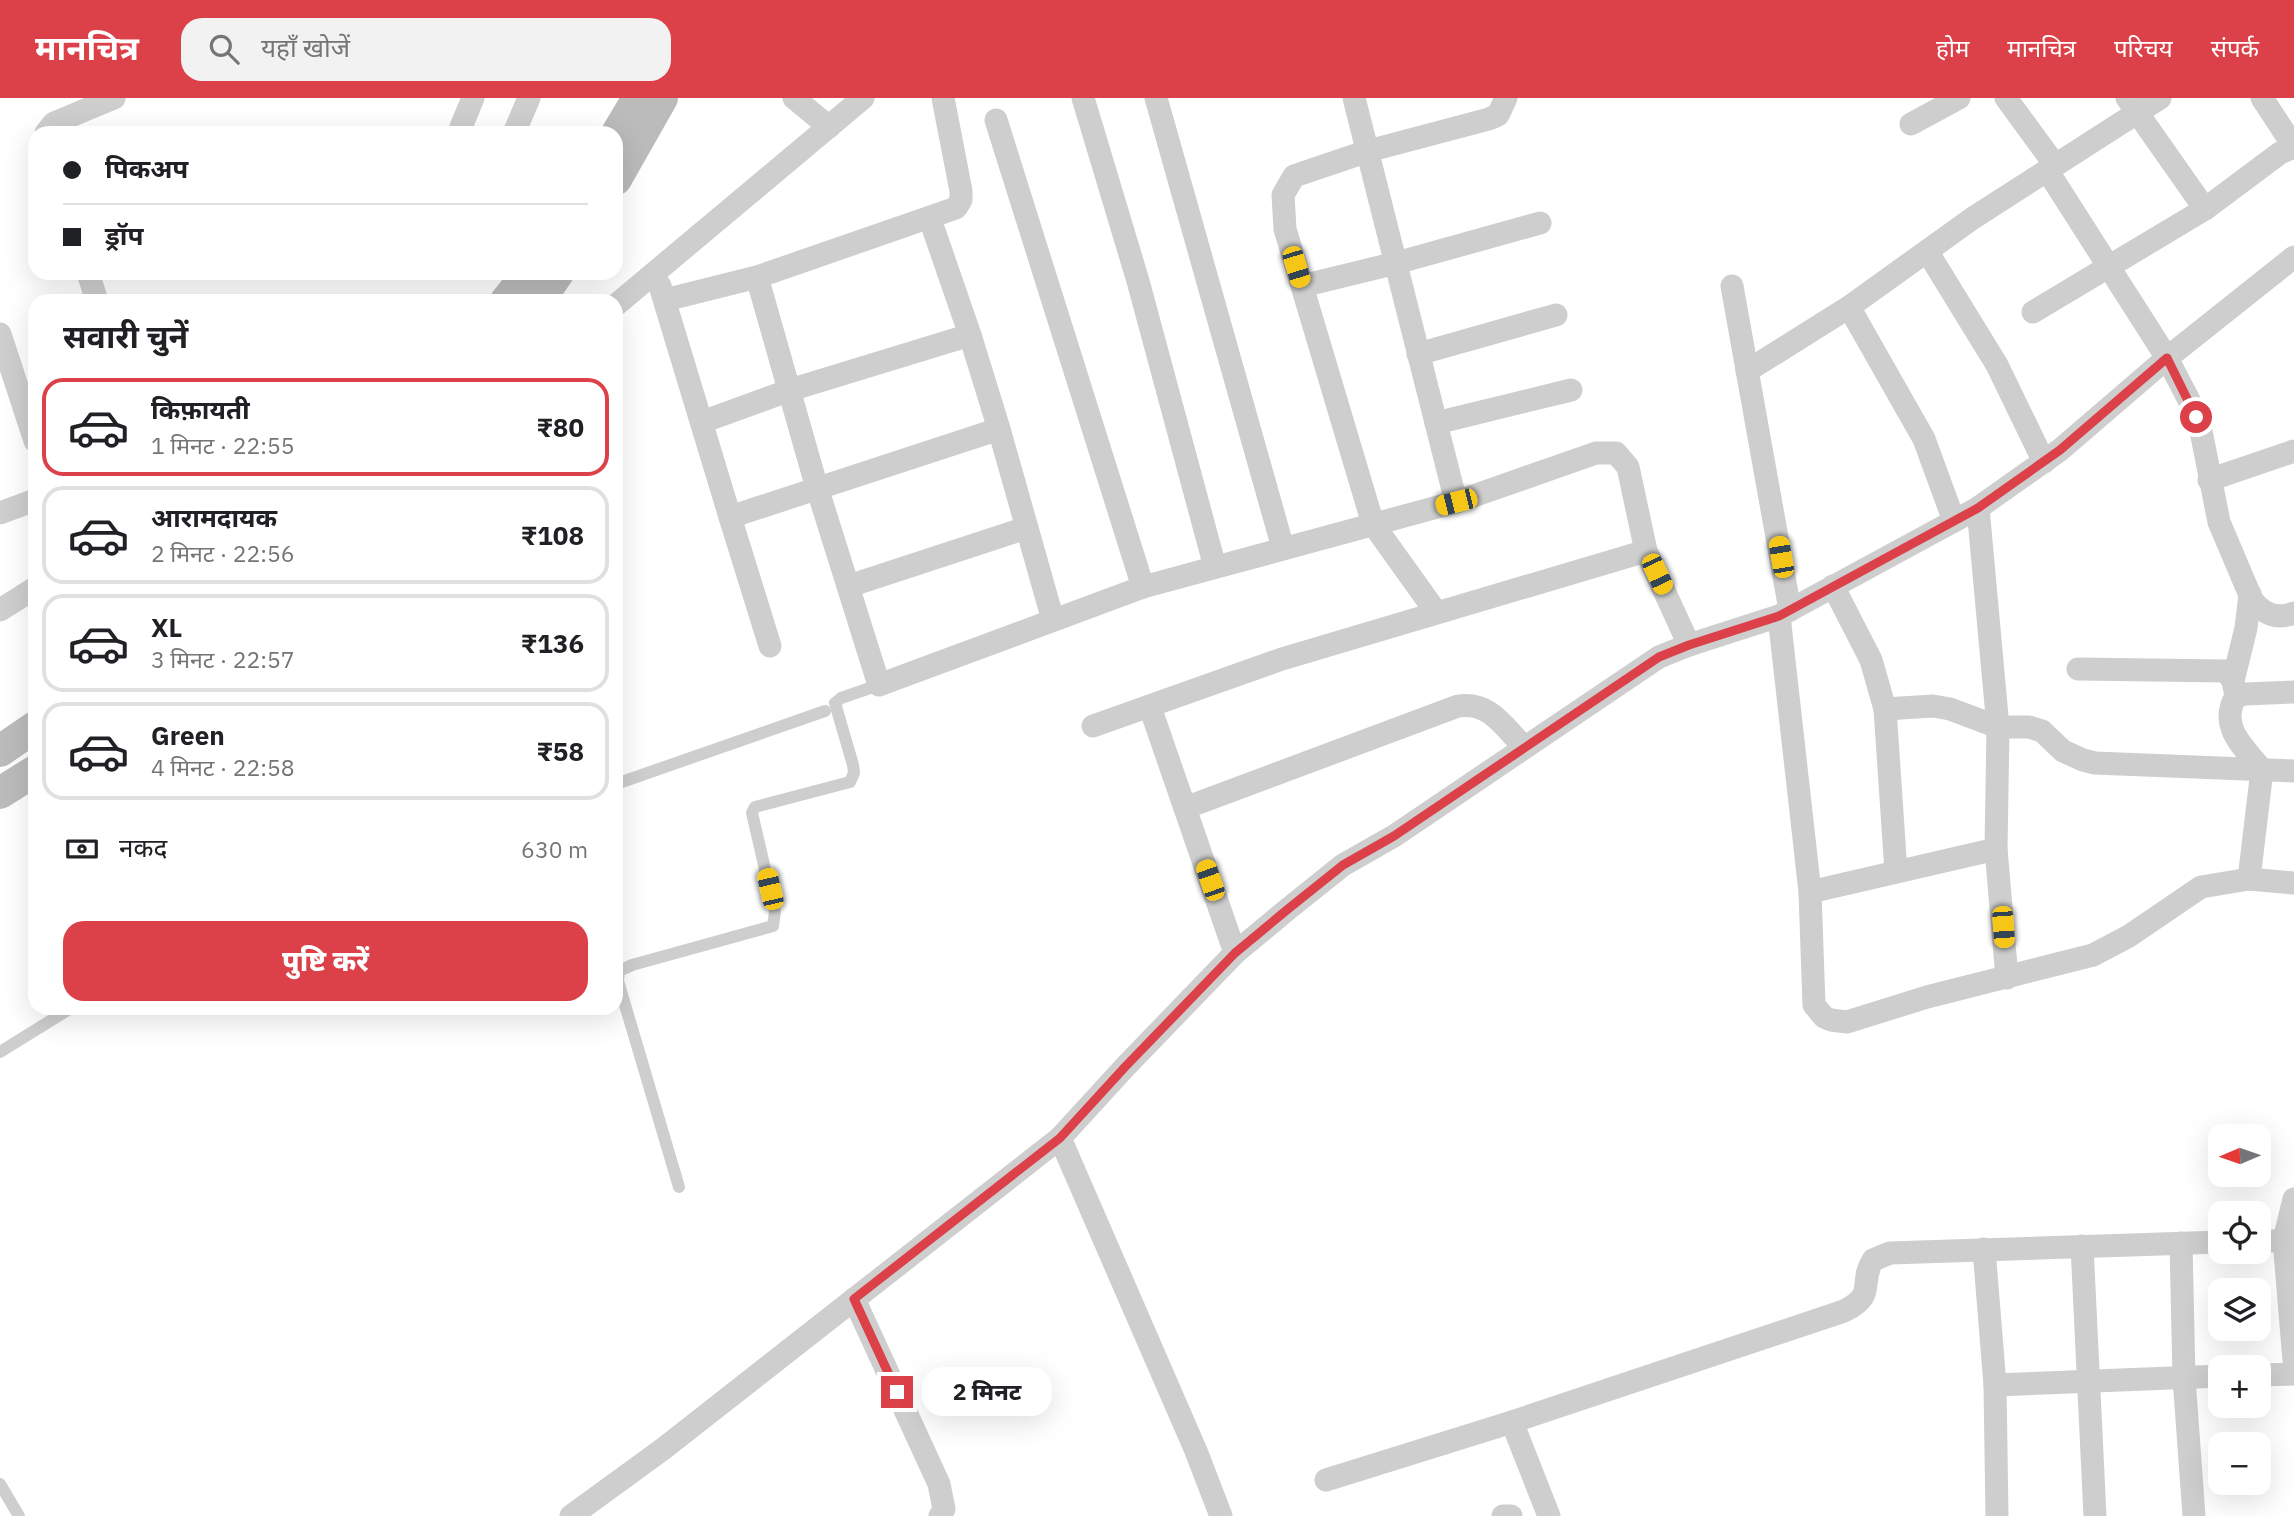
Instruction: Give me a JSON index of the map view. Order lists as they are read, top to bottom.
{
  "north": "left",
  "page": {
    "header": "मानचित्र",
    "search": "यहाँ खोजें",
    "nav": [
      "होम",
      "मानचित्र",
      "परिचय",
      "संपर्क"
    ],
    "banner": ["पिकअप", "ड्रॉप"],
    "heading": "सवारी चुनें",
    "list": [
      {
        "name": "किफ़ायती",
        "note": "1 मिनट · 22:55",
        "value": "₹80"
      },
      {
        "name": "आरामदायक",
        "note": "2 मिनट · 22:56",
        "value": "₹108"
      },
      {
        "name": "XL",
        "note": "3 मिनट · 22:57",
        "value": "₹136"
      },
      {
        "name": "Green",
        "note": "4 मिनट · 22:58",
        "value": "₹58"
      }
    ],
    "pay": ["नकद", "630 m"],
    "buttons": "पुष्टि करें",
    "map_buttons": ["+", "−"],
    "bubble": "2 मिनट"
  }
}
